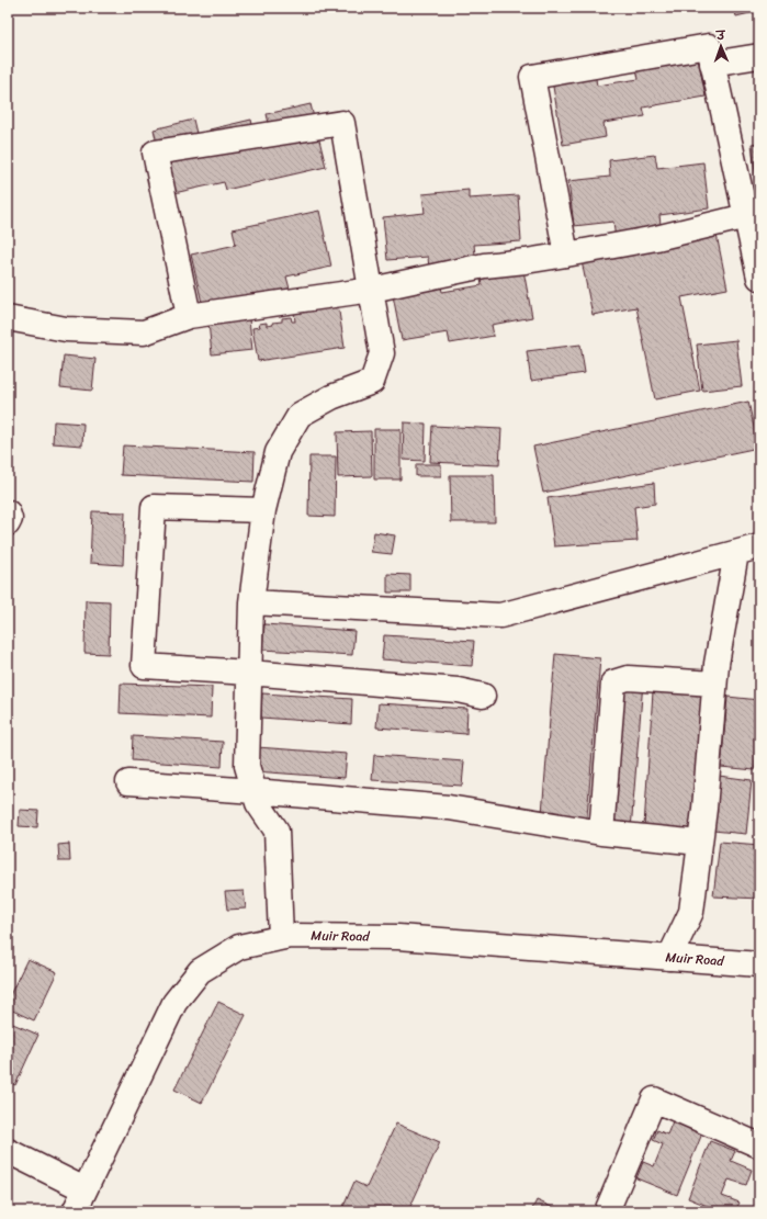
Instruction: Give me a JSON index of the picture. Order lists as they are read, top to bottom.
{
  "streets": {
    "street": ["Muir Road"]
  },
  "north": "top"
}
